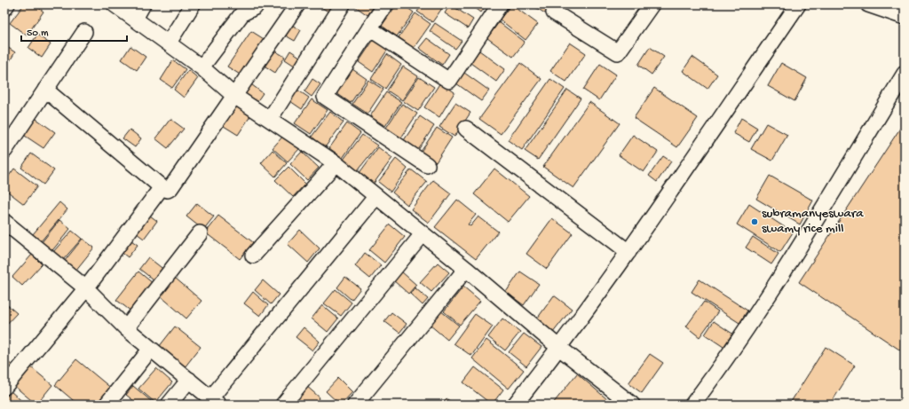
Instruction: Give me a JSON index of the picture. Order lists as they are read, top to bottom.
{
  "places": ["subramanyeswara swamy rice mill"],
  "scale_bar": "50 m"
}
